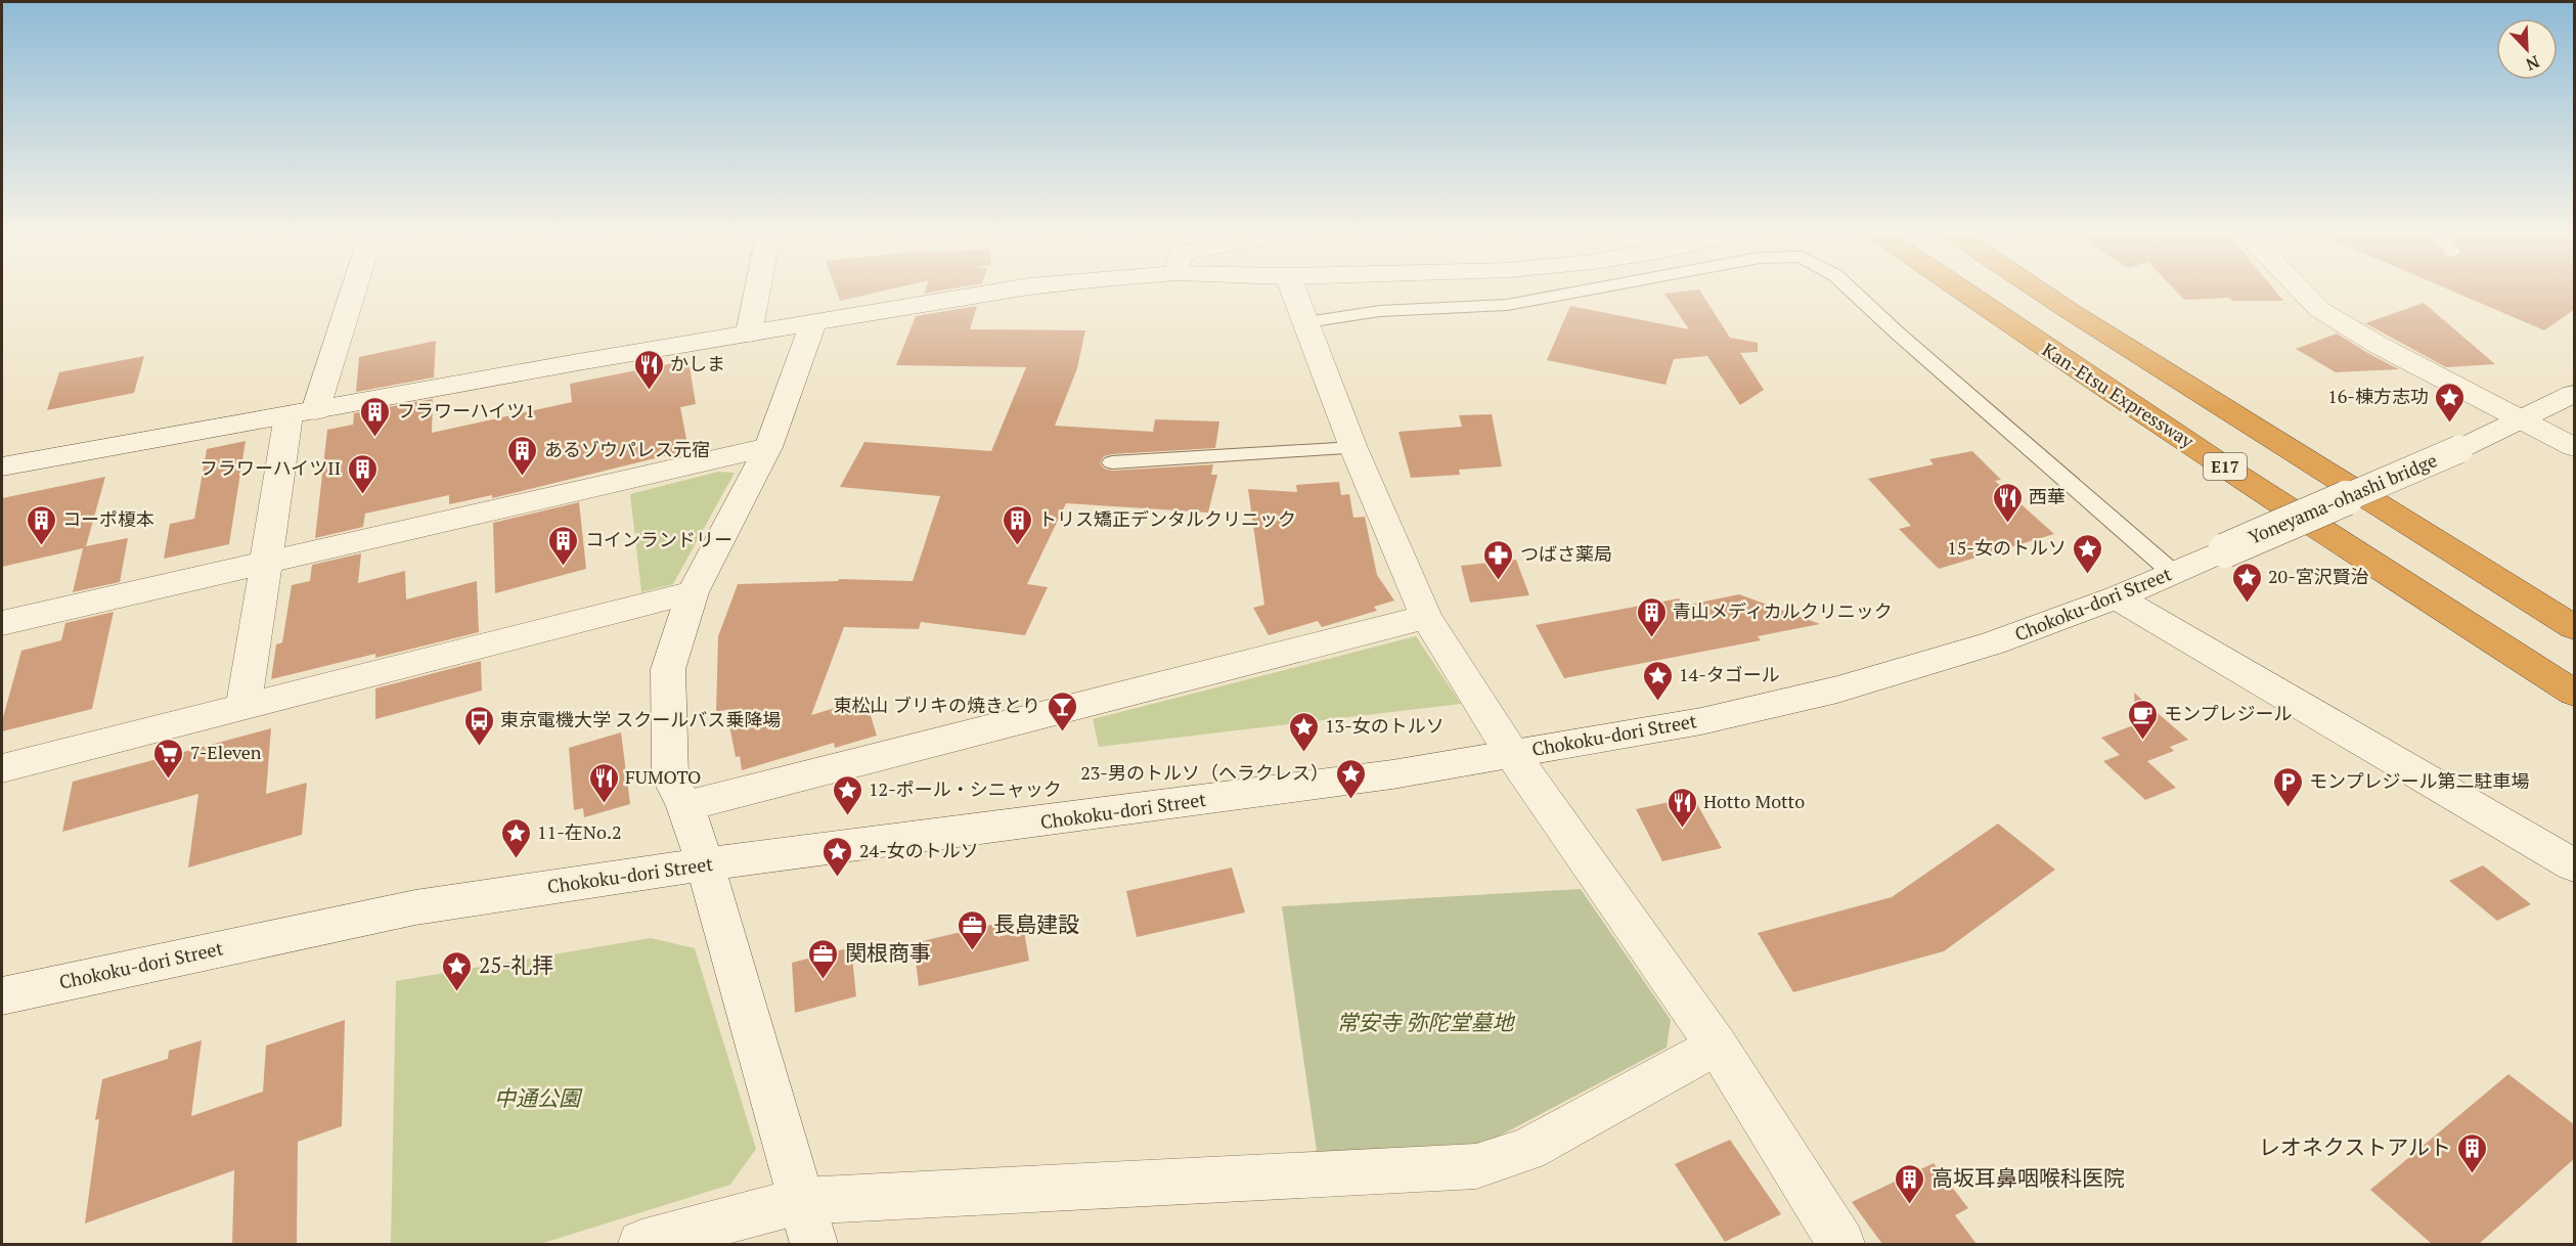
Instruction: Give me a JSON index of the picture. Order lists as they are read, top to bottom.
{
  "streets": {
    "highway": ["Kan-Etsu Expressway", "E17"],
    "street": ["Yoneyama-ohashi bridge", "Chokoku-dori Street"]
  },
  "crossings": [
    ["Yoneyama-ohashi bridge", "Chokoku-dori Street"]
  ],
  "parks": ["常安寺 弥陀堂墓地", "中通公園"],
  "places": {
    "restaurant": [
      "かしま",
      "西華",
      "FUMOTO",
      "Hotto Motto"
    ],
    "place": [
      "16-棟方志功",
      "15-女のトルソ",
      "20-宮沢賢治",
      "14-タゴール",
      "13-女のトルソ",
      "23-男のトルソ（ヘラクレス）",
      "12-ポール・シニャック",
      "11-在No.2",
      "24-女のトルソ",
      "25-礼拝"
    ],
    "building": [
      "フラワーハイツ1",
      "あるゾウパレス元宿",
      "フラワーハイツII",
      "コーポ榎本",
      "トリス矯正デンタルクリニック",
      "コインランドリー",
      "青山メディカルクリニック",
      "レオネクストアルト",
      "高坂耳鼻咽喉科医院"
    ],
    "pharmacy": ["つばさ薬局"],
    "bar": ["東松山 ブリキの焼きとり"],
    "cafe": ["モンプレジール"],
    "bus stop": ["東京電機大学 スクールバス乗降場"],
    "supermarket": ["7-Eleven"],
    "parking": ["モンプレジール第二駐車場"],
    "office": ["長島建設", "関根商事"]
  },
  "north": "bottom right"
}
